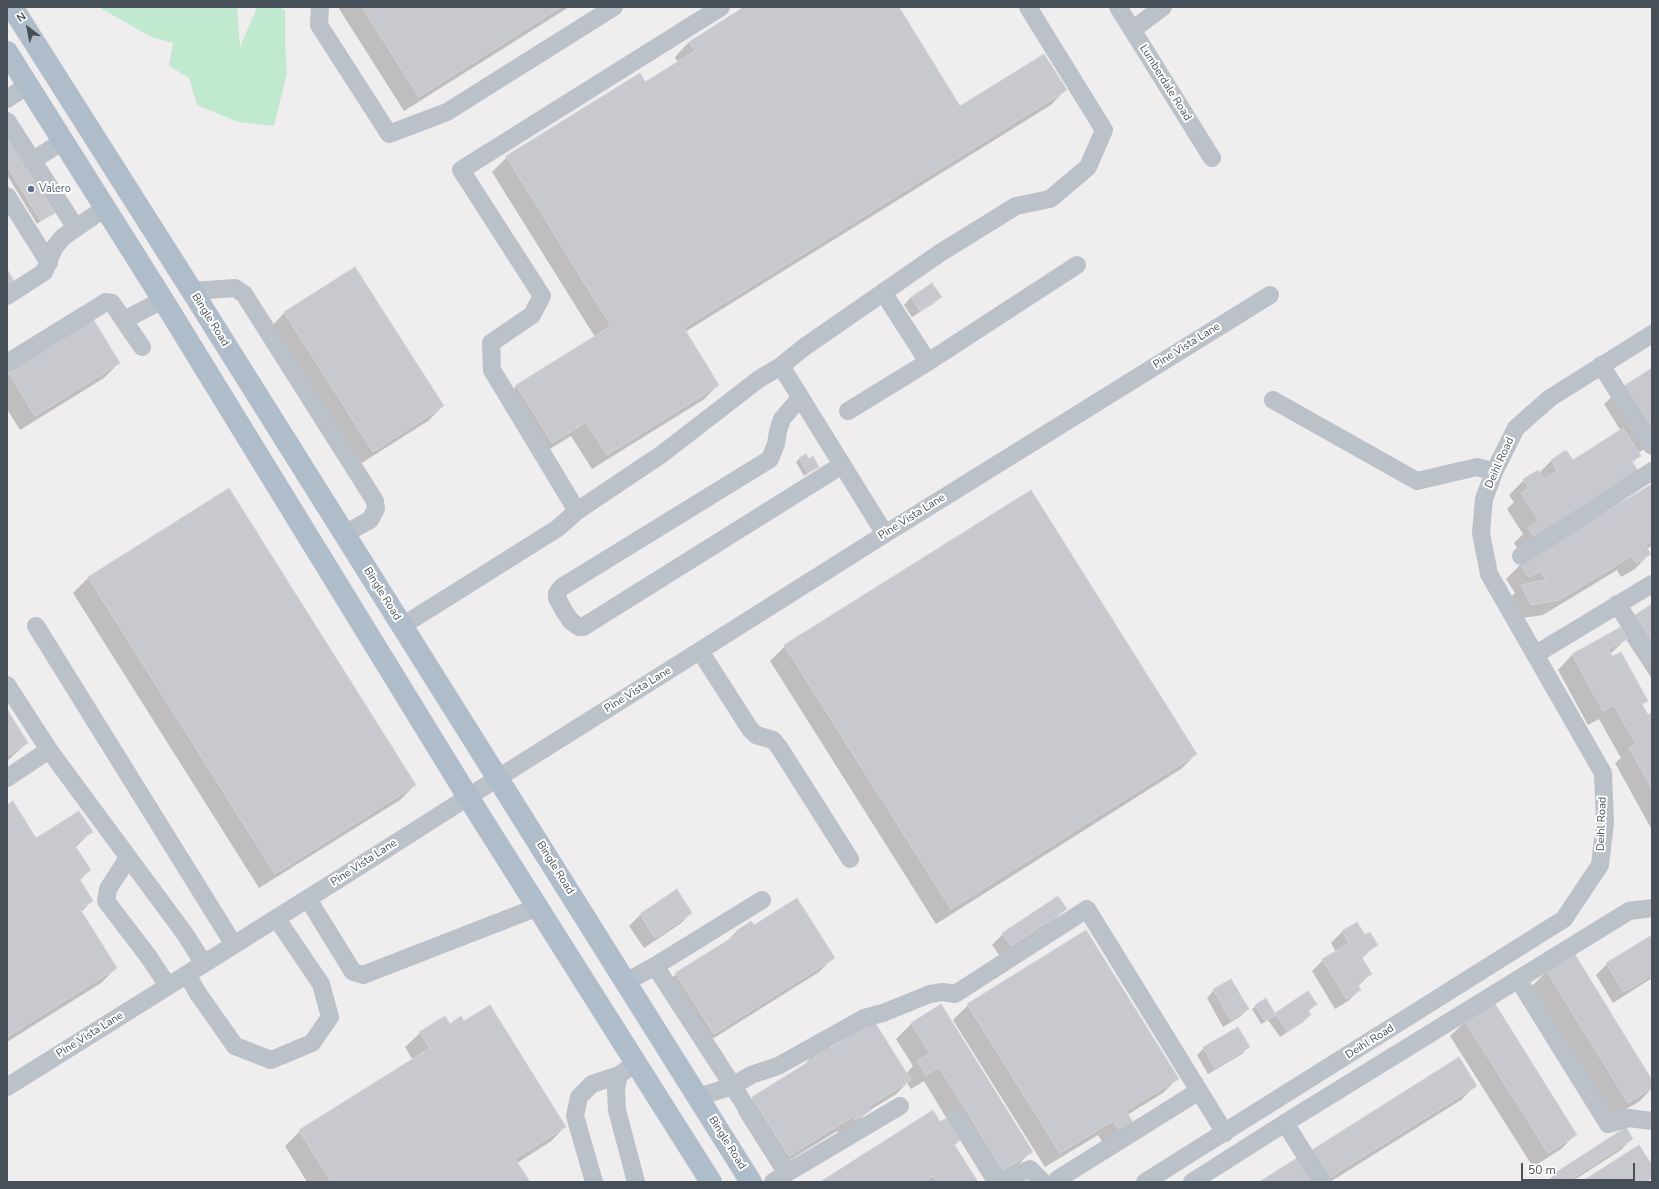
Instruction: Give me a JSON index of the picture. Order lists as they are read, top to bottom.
{
  "streets": {
    "main road": ["Bingle Road"],
    "street": ["Lumberdale Road", "Pine Vista Lane", "Deihl Road"]
  },
  "crossings": [
    ["Bingle Road", "Pine Vista Lane"]
  ],
  "places": ["Valero"],
  "scale_bar": "50 m",
  "north": "top left"
}
